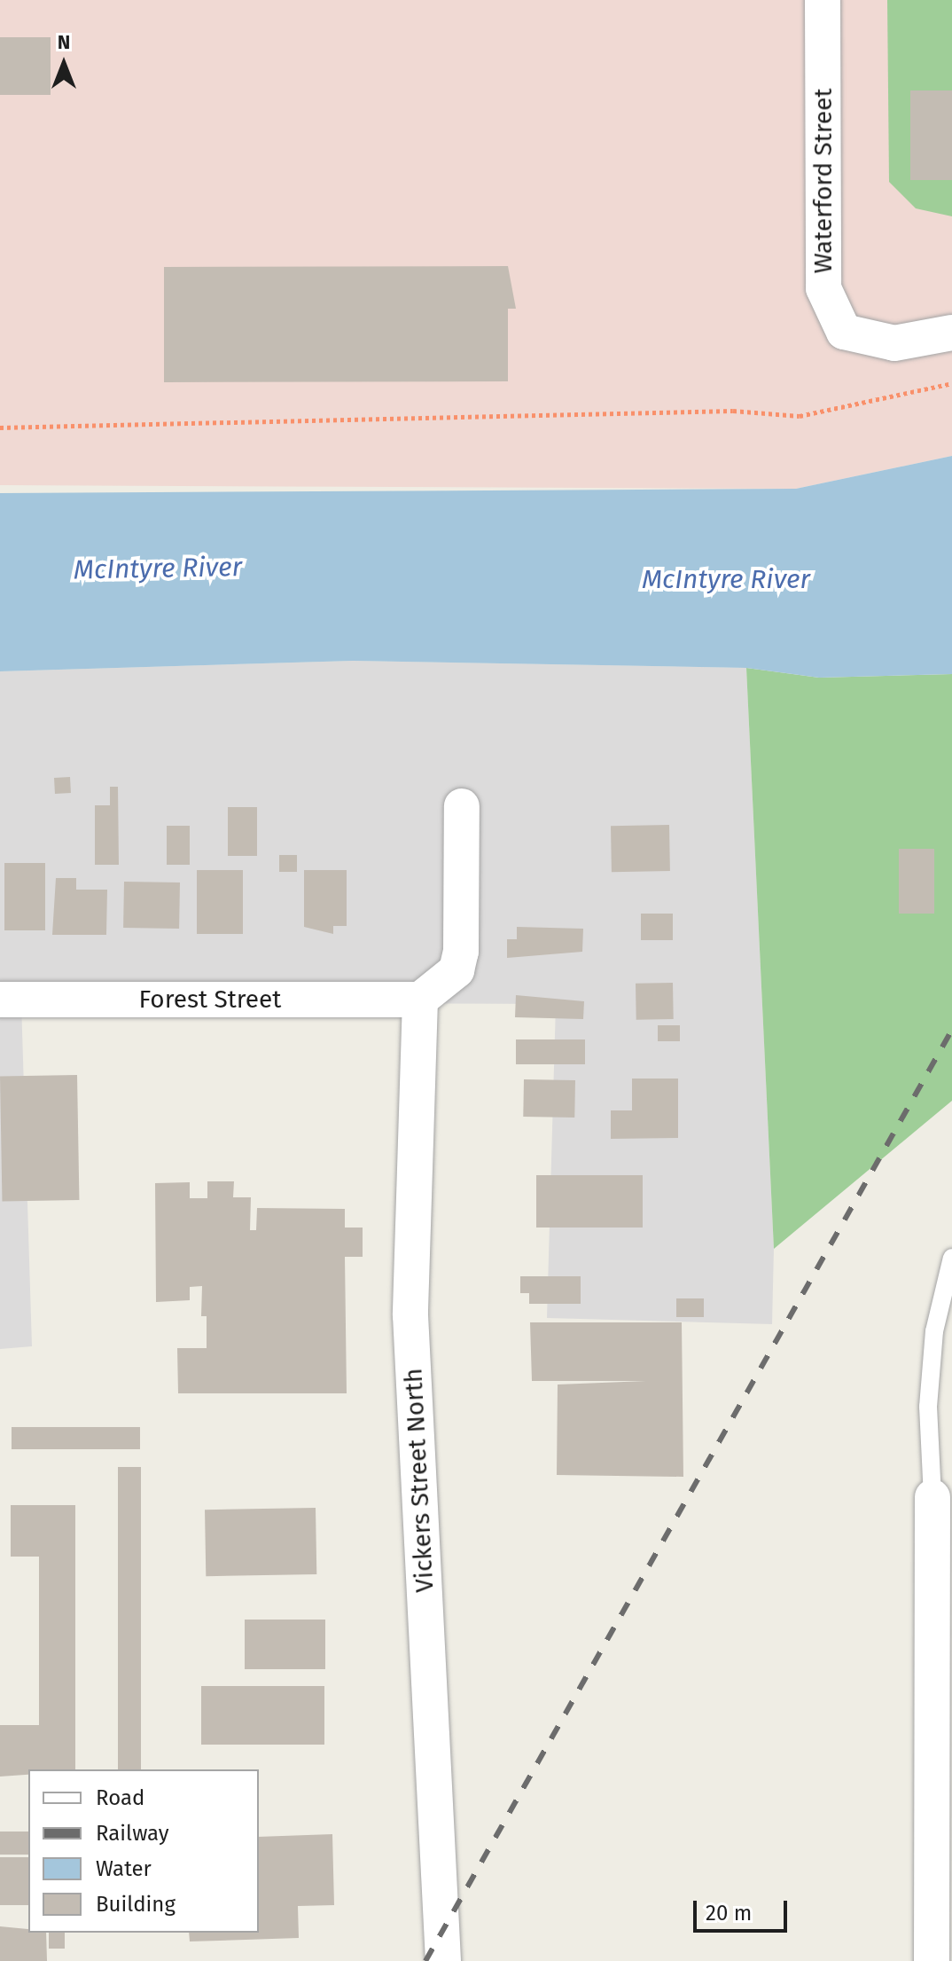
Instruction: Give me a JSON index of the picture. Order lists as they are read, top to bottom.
{
  "streets": {
    "street": ["Waterford Street", "Forest Street", "Vickers Street North"]
  },
  "crossings": [
    ["Forest Street", "Vickers Street North"]
  ],
  "water": ["McIntyre River"],
  "legend": [
    "Road",
    "Railway",
    "Water",
    "Building"
  ],
  "scale_bar": "20 m",
  "north": "top"
}
